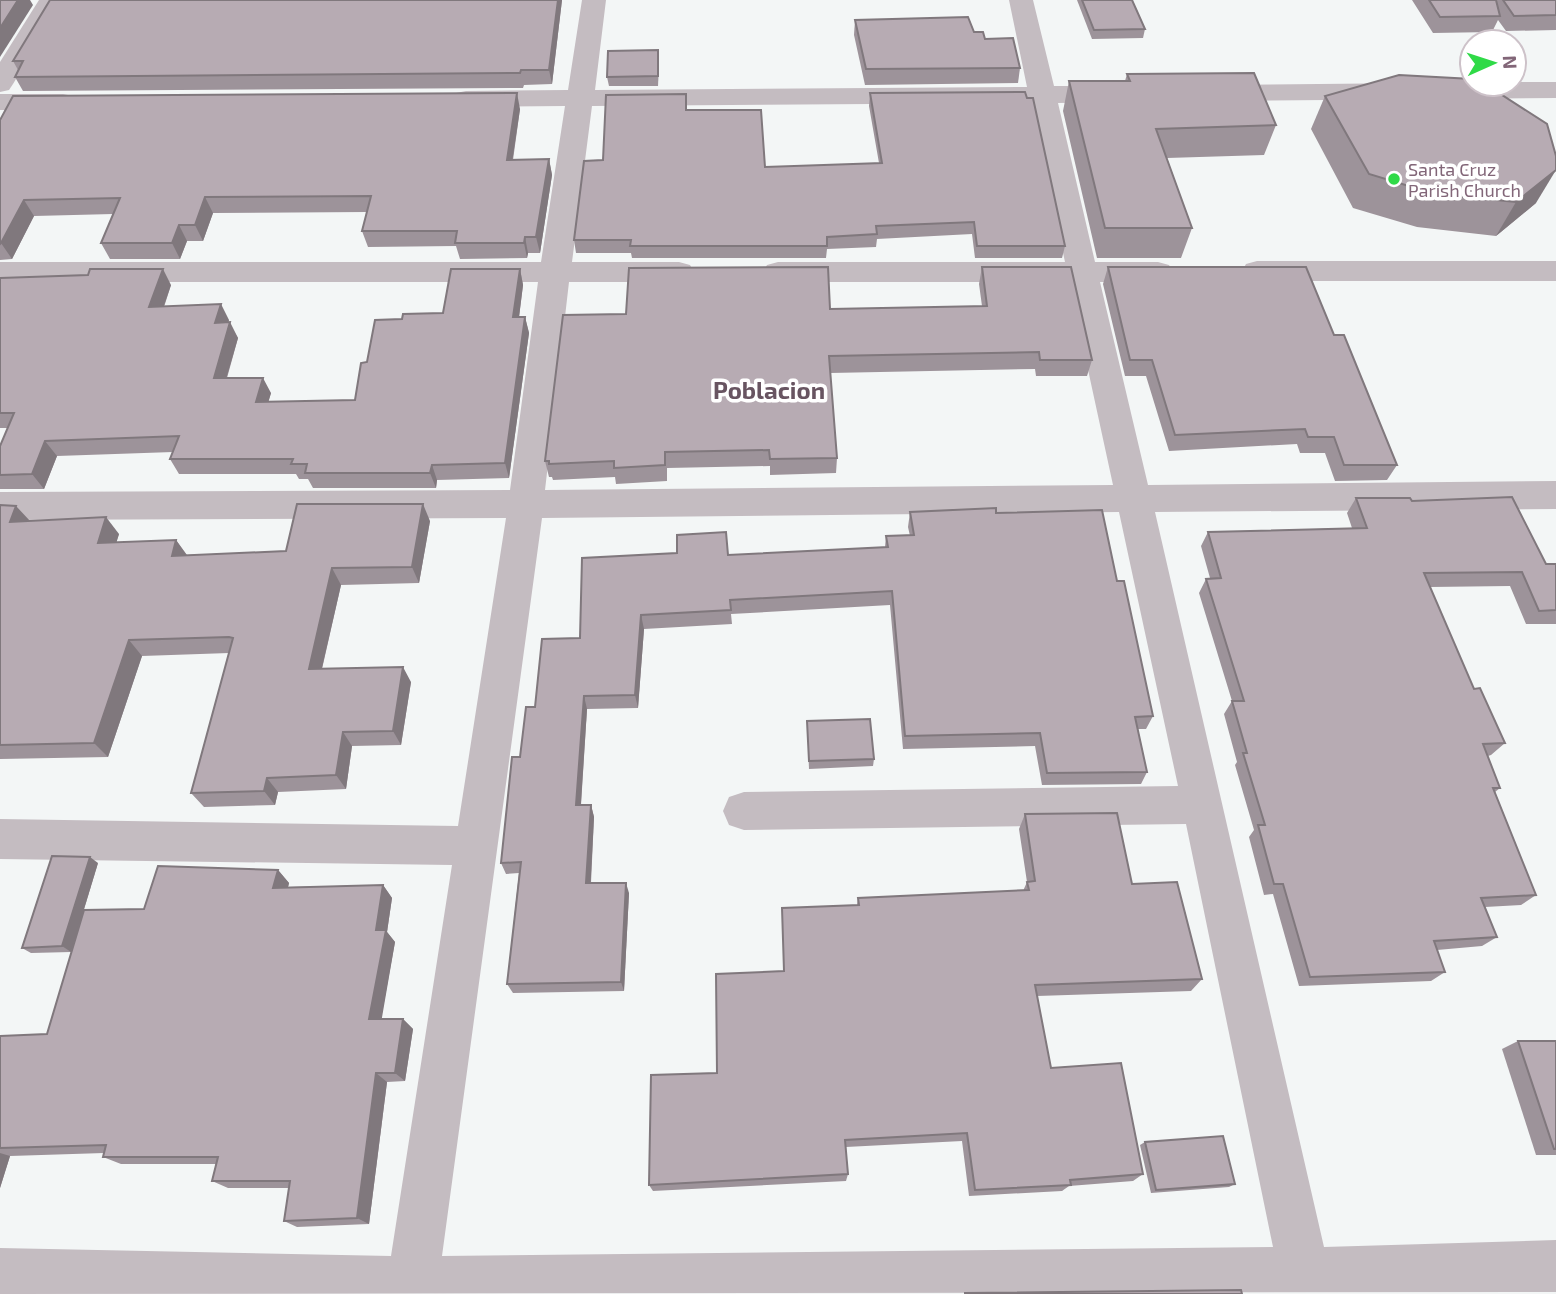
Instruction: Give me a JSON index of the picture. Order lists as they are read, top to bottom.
{
  "districts": ["Poblacion"],
  "places": ["Santa Cruz Parish Church"],
  "north": "right"
}
